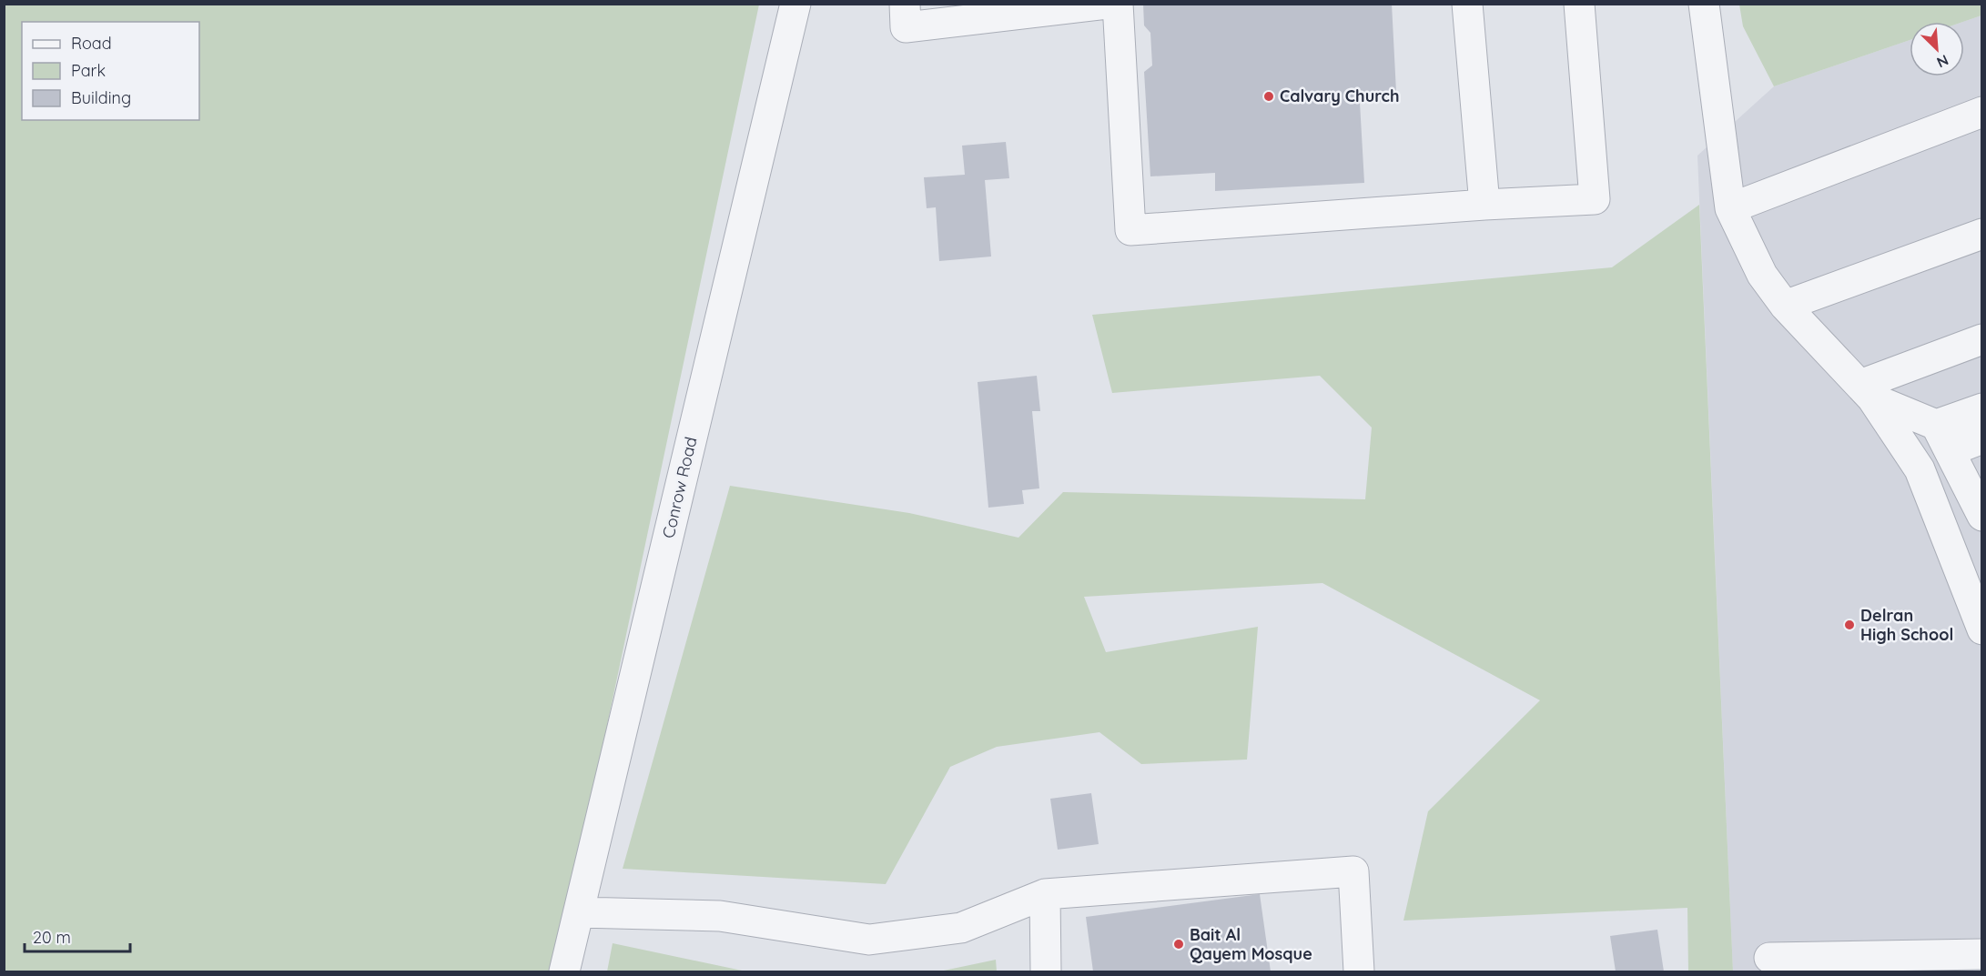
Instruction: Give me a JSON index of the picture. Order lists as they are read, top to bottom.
{
  "streets": {
    "street": ["Conrow Road"]
  },
  "places": ["Calvary Church", "Delran High School", "Bait Al Qayem Mosque"],
  "legend": ["Road", "Park", "Building"],
  "scale_bar": "20 m",
  "north": "bottom right"
}
